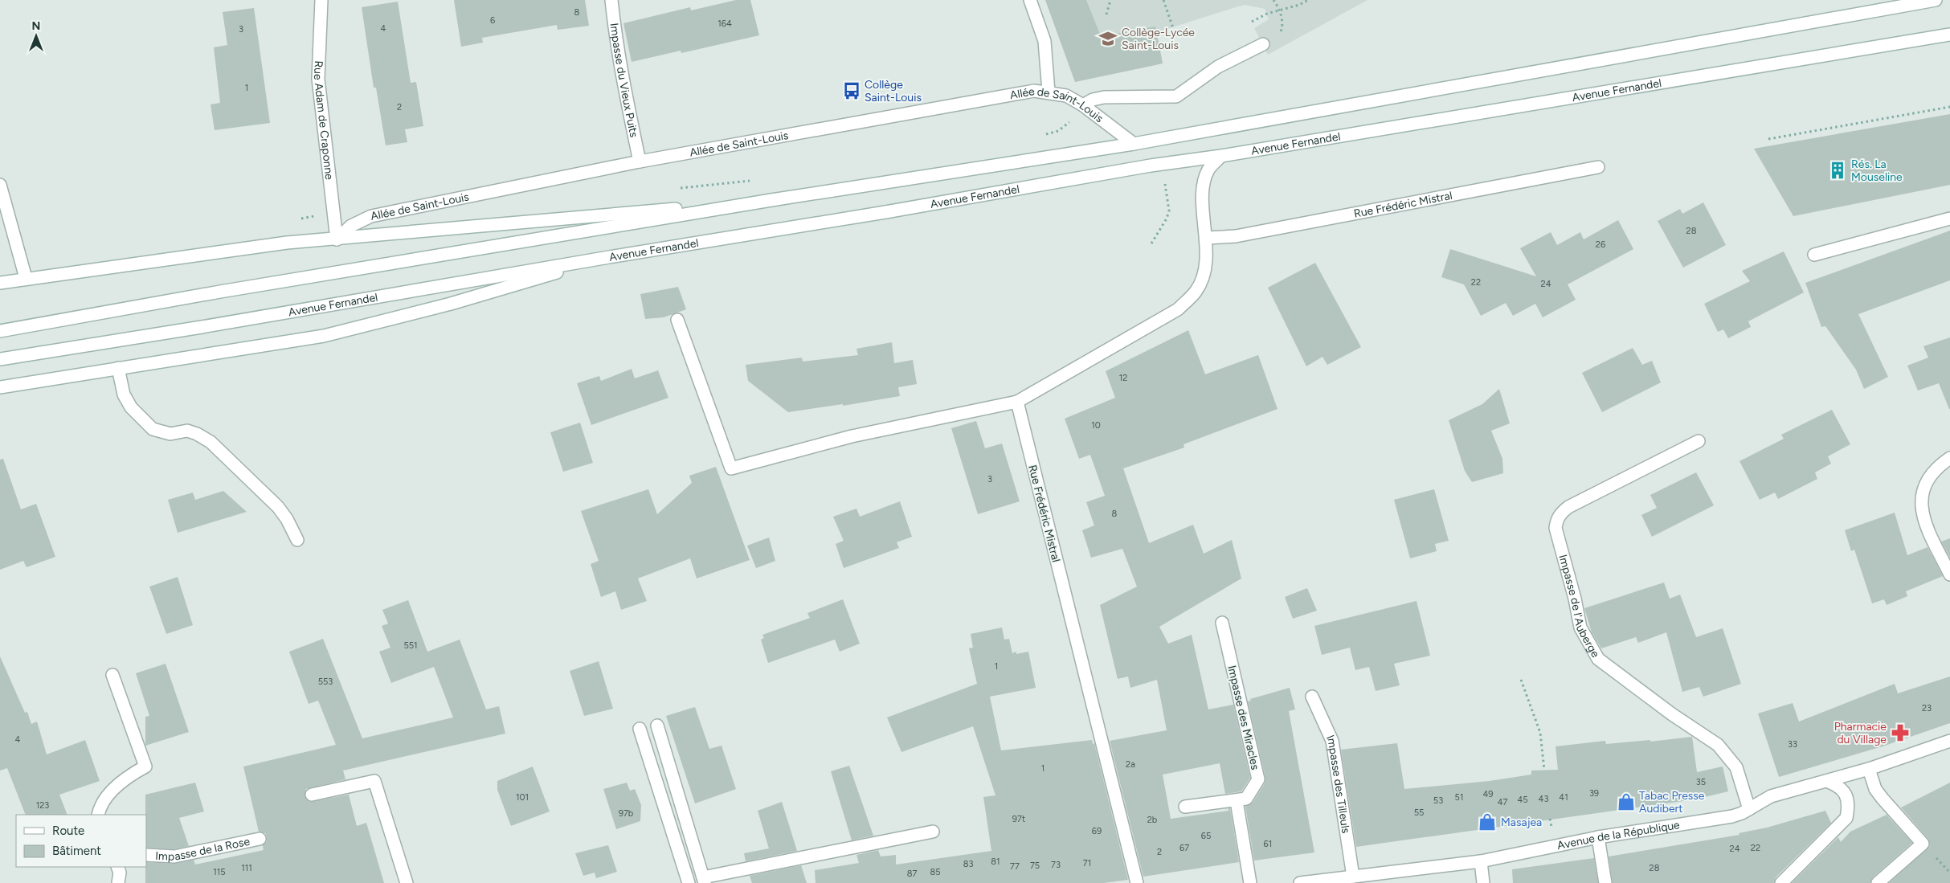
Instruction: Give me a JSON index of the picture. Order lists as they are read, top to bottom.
{
  "streets": {
    "main road": [
      "Impasse du Vieux Puits",
      "Avenue Fernandel",
      "Allée de Saint-Louis",
      "Rue Adam de Craponne",
      "Rue Frédéric Mistral",
      "Impasse de l'Auberge",
      "Impasse des Miracles",
      "Impasse des Tilleuls",
      "Avenue de la République",
      "Impasse de la Rose"
    ]
  },
  "crossings": [
    ["Impasse du Vieux Puits", "Allée de Saint-Louis"],
    ["Allée de Saint-Louis", "Rue Adam de Craponne"],
    ["Impasse de l'Auberge", "Avenue de la République"],
    ["Impasse des Tilleuls", "Avenue de la République"]
  ],
  "places": {
    "school or university": ["Collège-Lycée Saint-Louis"],
    "bus stop": ["Collège Saint-Louis"],
    "building": ["Rés. La Mouseline"],
    "pharmacy": ["Pharmacie du Village"],
    "shop": ["Tabac Presse Audibert", "Masajea"]
  },
  "house_numbers": [
    "8",
    "6",
    "164",
    "4",
    "3",
    "1",
    "2",
    "28",
    "26",
    "22",
    "24",
    "12",
    "10",
    "3",
    "8",
    "551",
    "1",
    "553",
    "23",
    "4",
    "33",
    "2a",
    "1",
    "35",
    "39",
    "49",
    "101",
    "51",
    "41",
    "43",
    "45",
    "53",
    "47",
    "123",
    "55",
    "97b",
    "97t",
    "2b",
    "69",
    "65",
    "61",
    "67",
    "22",
    "24",
    "2",
    "81",
    "71",
    "83",
    "73",
    "75",
    "77",
    "111",
    "28",
    "115",
    "85",
    "87"
  ],
  "legend": ["Route", "Bâtiment"],
  "north": "top"
}
